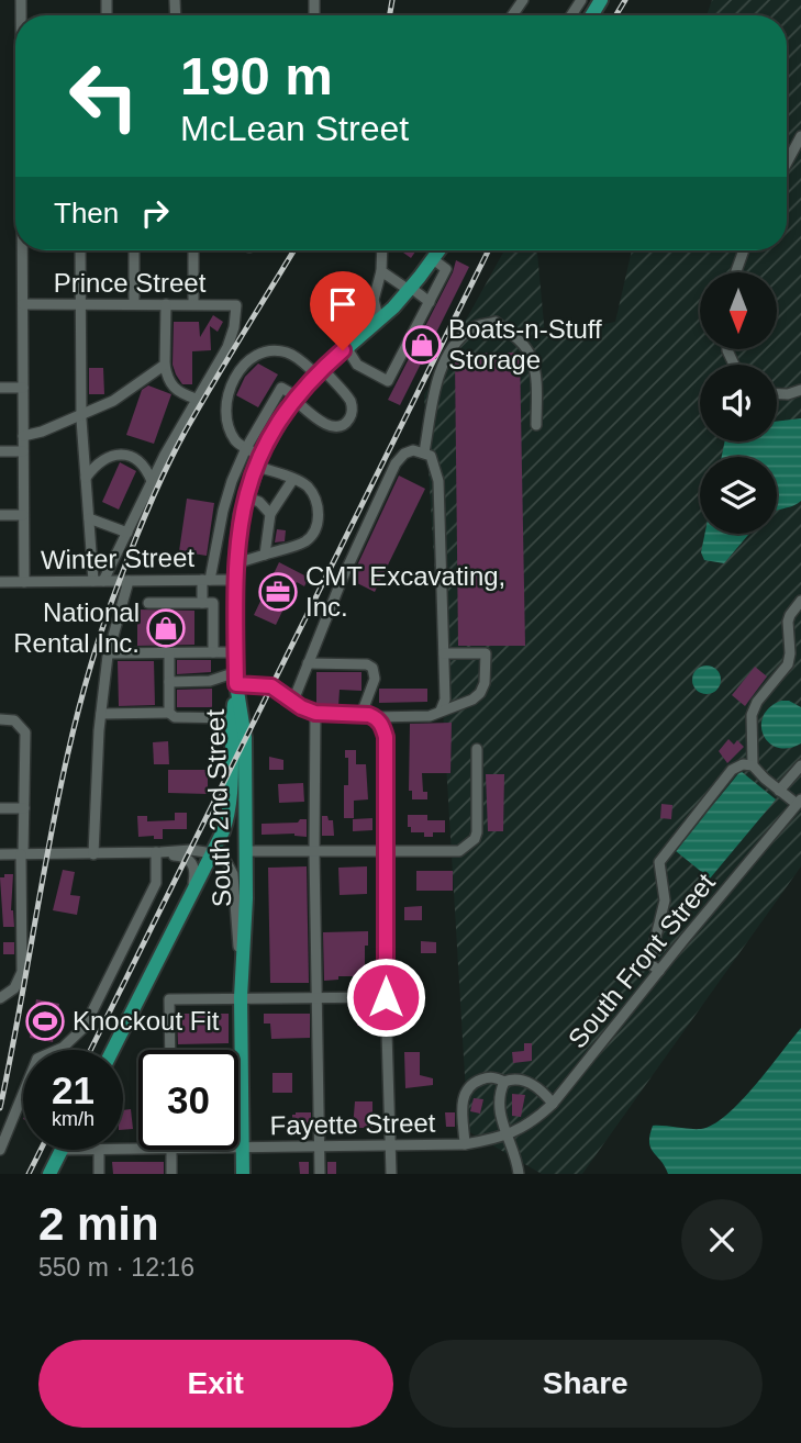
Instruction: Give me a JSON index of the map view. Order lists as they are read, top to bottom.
{
  "streets": {
    "main road": ["South 2nd Street"],
    "street": [
      "Prince Street",
      "Winter Street",
      "South Front Street",
      "Fayette Street"
    ]
  },
  "crossings": [
    ["Winter Street", "South 2nd Street"],
    ["South 2nd Street", "Fayette Street"],
    ["South Front Street", "Fayette Street"]
  ],
  "places": {
    "shop": ["Boats-n-Stuff Storage", "National Rental Inc."],
    "office": ["CMT Excavating, Inc."],
    "sports": ["Knockout Fit"]
  },
  "north": "bottom",
  "page": {
    "turn": ["190 m", "McLean Street"],
    "then": "Then",
    "speed": "21 km/h",
    "limit": "30",
    "heading": ["2 min", "550 m · 12:16"],
    "buttons": ["Exit", "Share"]
  }
}
